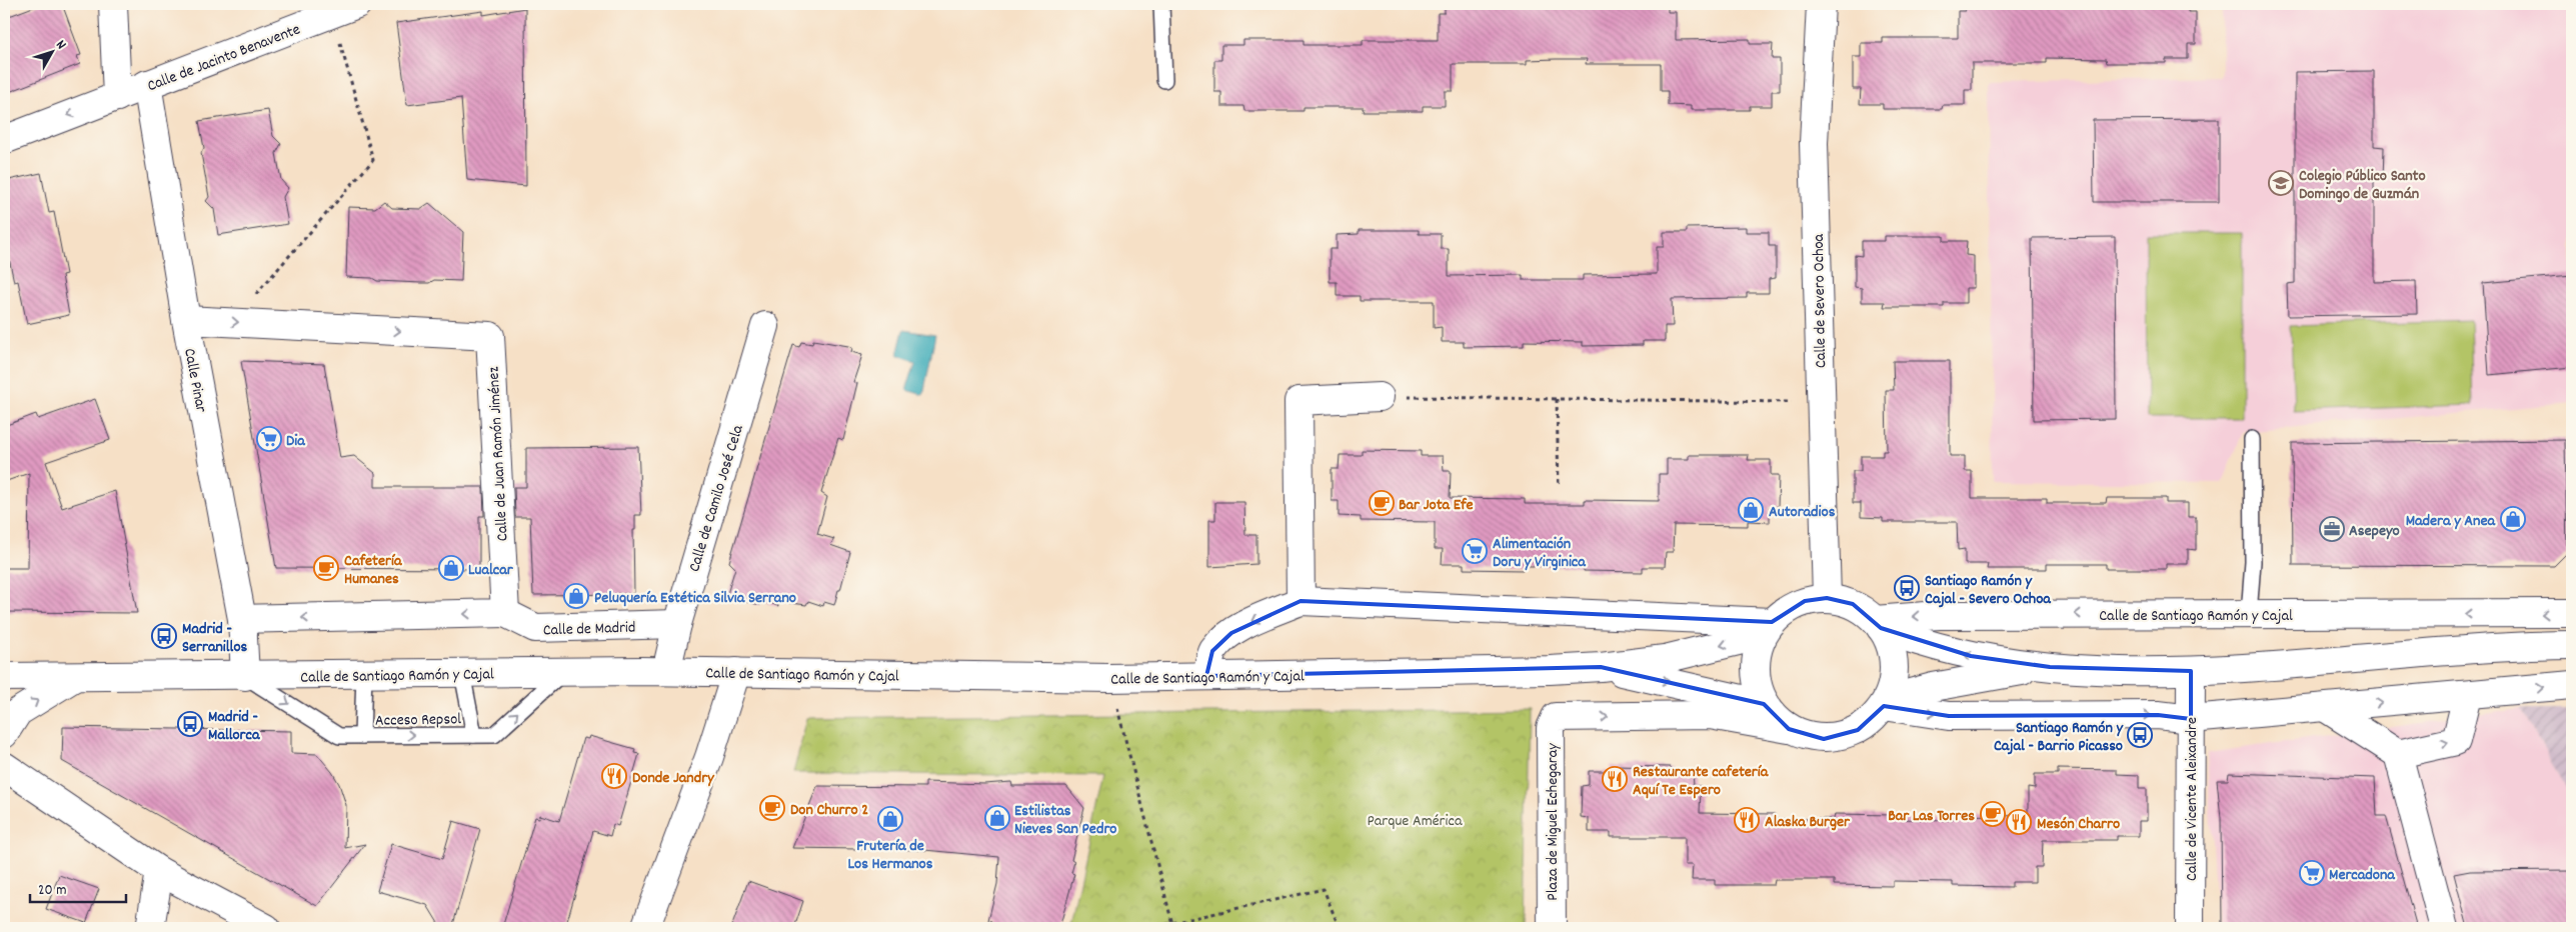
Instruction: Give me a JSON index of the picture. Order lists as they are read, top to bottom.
{
  "streets": {
    "street": [
      "Calle de Jacinto Benavente",
      "Calle de Severo Ochoa",
      "Calle Pinar",
      "Calle de Juan Ramón Jiménez",
      "Calle de Camilo José Cela",
      "Calle de Santiago Ramón y Cajal",
      "Calle de Madrid",
      "Calle de Vicente Aleixandre",
      "Plaza de Miguel Echegaray"
    ],
    "lane": ["Acceso Repsol"]
  },
  "crossings": [
    ["Calle de Jacinto Benavente", "Calle Pinar"],
    ["Calle de Severo Ochoa", "Calle de Santiago Ramón y Cajal"],
    ["Calle de Severo Ochoa", "Plaza de Miguel Echegaray"],
    ["Calle Pinar", "Calle de Juan Ramón Jiménez"],
    ["Calle Pinar", "Calle de Santiago Ramón y Cajal"],
    ["Calle Pinar", "Acceso Repsol"],
    ["Calle de Juan Ramón Jiménez", "Calle de Madrid"],
    ["Calle de Camilo José Cela", "Calle de Santiago Ramón y Cajal"],
    ["Calle de Camilo José Cela", "Calle de Madrid"],
    ["Calle de Santiago Ramón y Cajal", "Acceso Repsol"],
    ["Calle de Santiago Ramón y Cajal", "Plaza de Miguel Echegaray"]
  ],
  "one_way": ["Acceso Repsol"],
  "parks": ["Parque América"],
  "places": {
    "school or university": ["Colegio Público Santo Domingo de Guzmán"],
    "supermarket": ["Dia", "Alimentación Doru y Virginica", "Mercadona"],
    "cafe": [
      "Bar Jota Efe",
      "Cafetería Humanes",
      "Don Churro 2",
      "Bar Las Torres"
    ],
    "shop": [
      "Autoradios",
      "Madera y Anea",
      "Lualcar",
      "Peluquería Estética Silvia Serrano",
      "Estilistas Nieves San Pedro",
      "Frutería de Los Hermanos"
    ],
    "office": ["Asepeyo"],
    "bus stop": [
      "Santiago Ramón y Cajal - Severo Ochoa",
      "Madrid - Serranillos",
      "Madrid - Mallorca",
      "Santiago Ramón y Cajal - Barrio Picasso"
    ],
    "restaurant": [
      "Donde Jandry",
      "Restaurante cafetería Aquí Te Espero",
      "Alaska Burger",
      "Mesón Charro"
    ]
  },
  "scale_bar": "20 m",
  "north": "top right"
}
